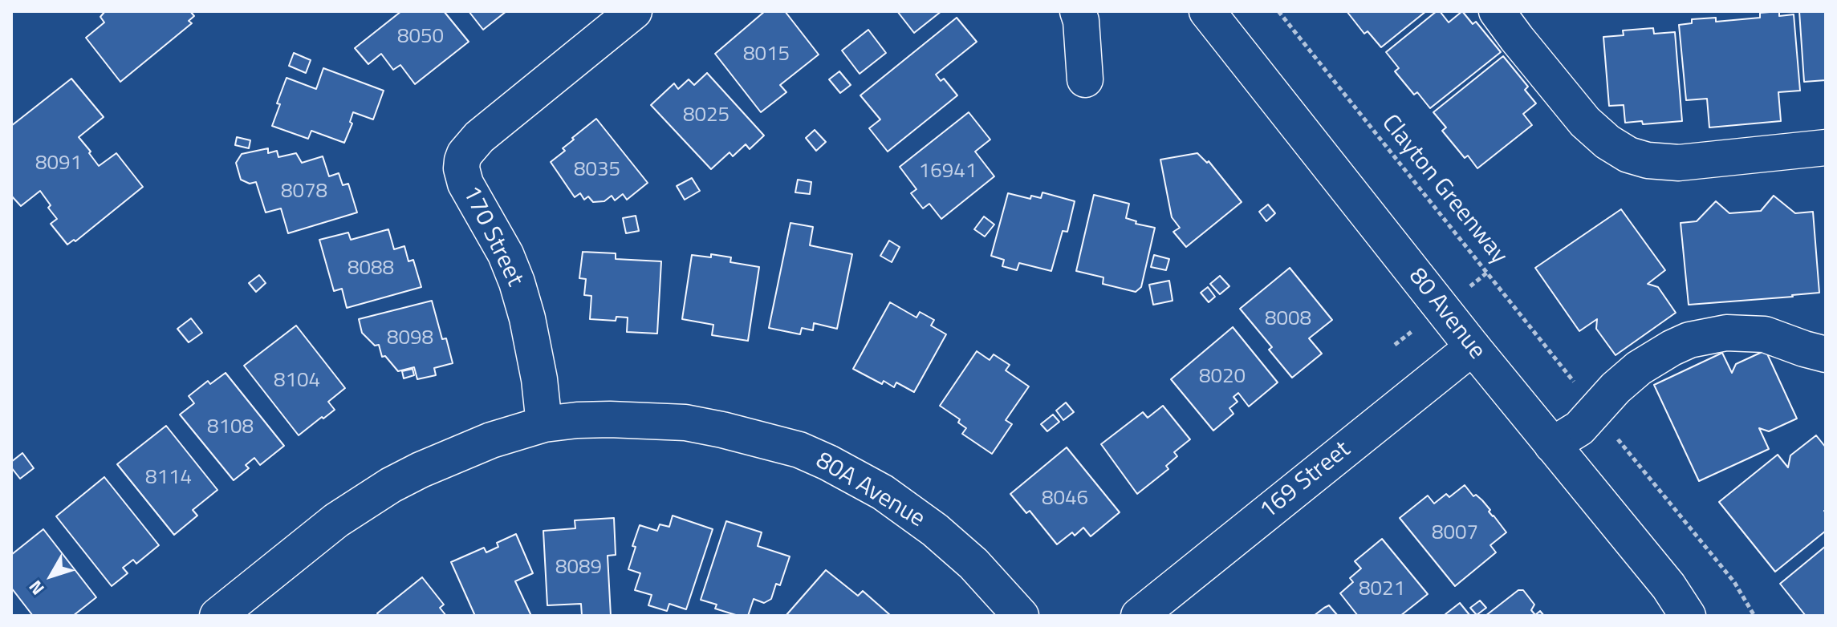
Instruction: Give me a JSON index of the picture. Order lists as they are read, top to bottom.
{
  "streets": {
    "street": [
      "170 Street",
      "80 Avenue",
      "169 Street",
      "80A Avenue"
    ],
    "path": ["Clayton Greenway"]
  },
  "crossings": [
    ["170 Street", "80A Avenue"],
    ["80 Avenue", "169 Street"]
  ],
  "house_numbers": [
    "8050",
    "8015",
    "8025",
    "8091",
    "8035",
    "16941",
    "8078",
    "8088",
    "8008",
    "8098",
    "8020",
    "8104",
    "8108",
    "8114",
    "8046",
    "8007",
    "8089",
    "8021"
  ],
  "north": "bottom left"
}
